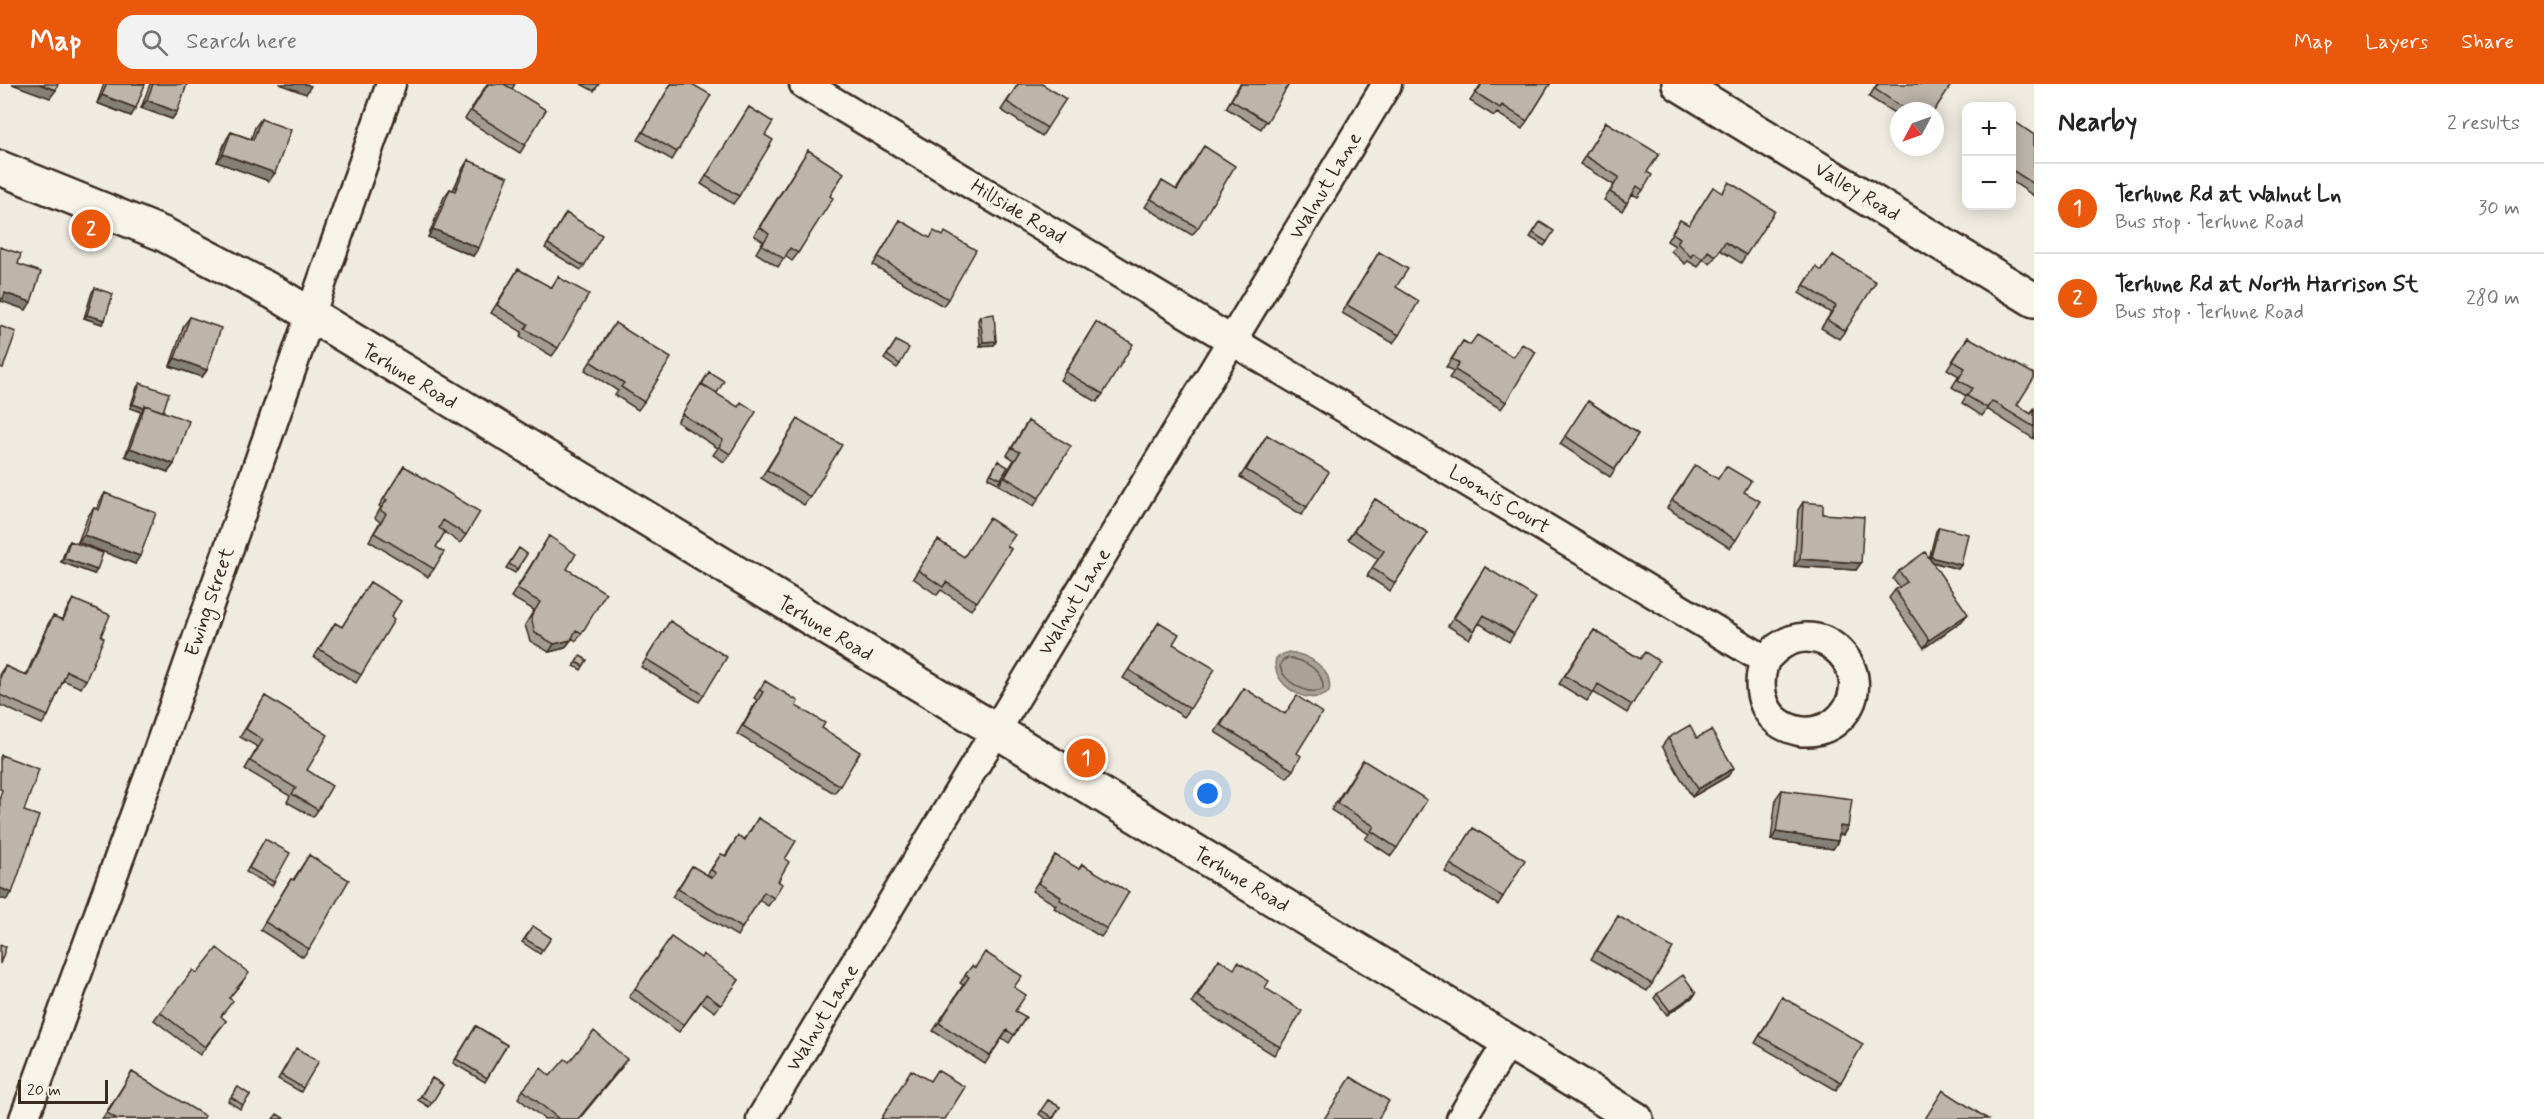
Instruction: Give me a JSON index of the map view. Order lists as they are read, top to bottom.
{
  "streets": {
    "street": [
      "Walnut Lane",
      "Valley Road",
      "Hillside Road",
      "Terhune Road",
      "Loomis Court",
      "Ewing Street"
    ]
  },
  "crossings": [
    ["Walnut Lane", "Hillside Road"],
    ["Walnut Lane", "Terhune Road"],
    ["Walnut Lane", "Loomis Court"],
    ["Hillside Road", "Loomis Court"],
    ["Terhune Road", "Ewing Street"]
  ],
  "scale_bar": "20 m",
  "north": "bottom left",
  "page": {
    "header": "Map",
    "search": "Search here",
    "nav": ["Map", "Layers", "Share"],
    "heading": ["Nearby", "2 results"],
    "map_buttons": ["+", "−"],
    "list": [
      {
        "mark": "1",
        "name": "Terhune Rd at Walnut Ln",
        "note": "Bus stop · Terhune Road",
        "value": "30 m"
      },
      {
        "mark": "2",
        "name": "Terhune Rd at North Harrison St",
        "note": "Bus stop · Terhune Road",
        "value": "280 m"
      }
    ],
    "pins": ["2", "1"],
    "scale": "20 m"
  }
}
